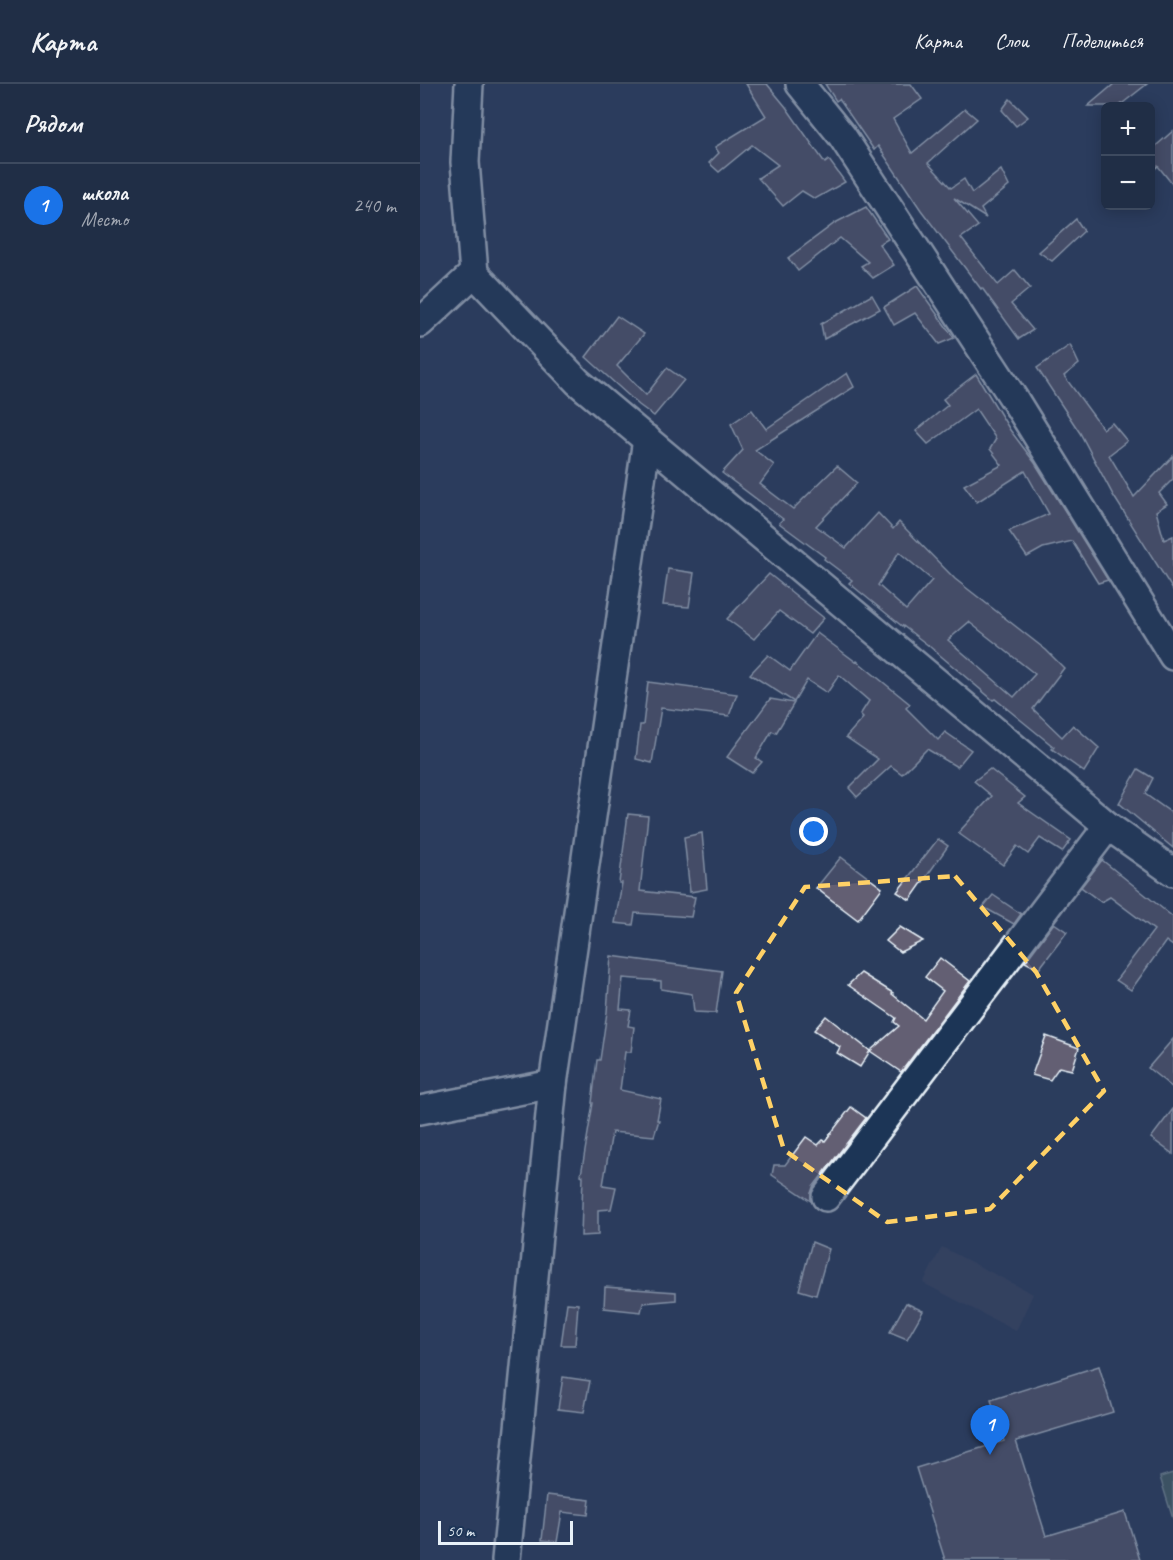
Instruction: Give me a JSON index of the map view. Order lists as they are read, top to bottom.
{
  "scale_bar": "50 m",
  "page": {
    "header": "Карта",
    "nav": ["Карта", "Слои", "Поделиться"],
    "heading": "Рядом",
    "map_buttons": ["+", "−"],
    "list": [
      {
        "mark": "1",
        "name": "школа",
        "note": "Место",
        "value": "240 m"
      }
    ],
    "pins": "1",
    "scale": "50 m"
  }
}
